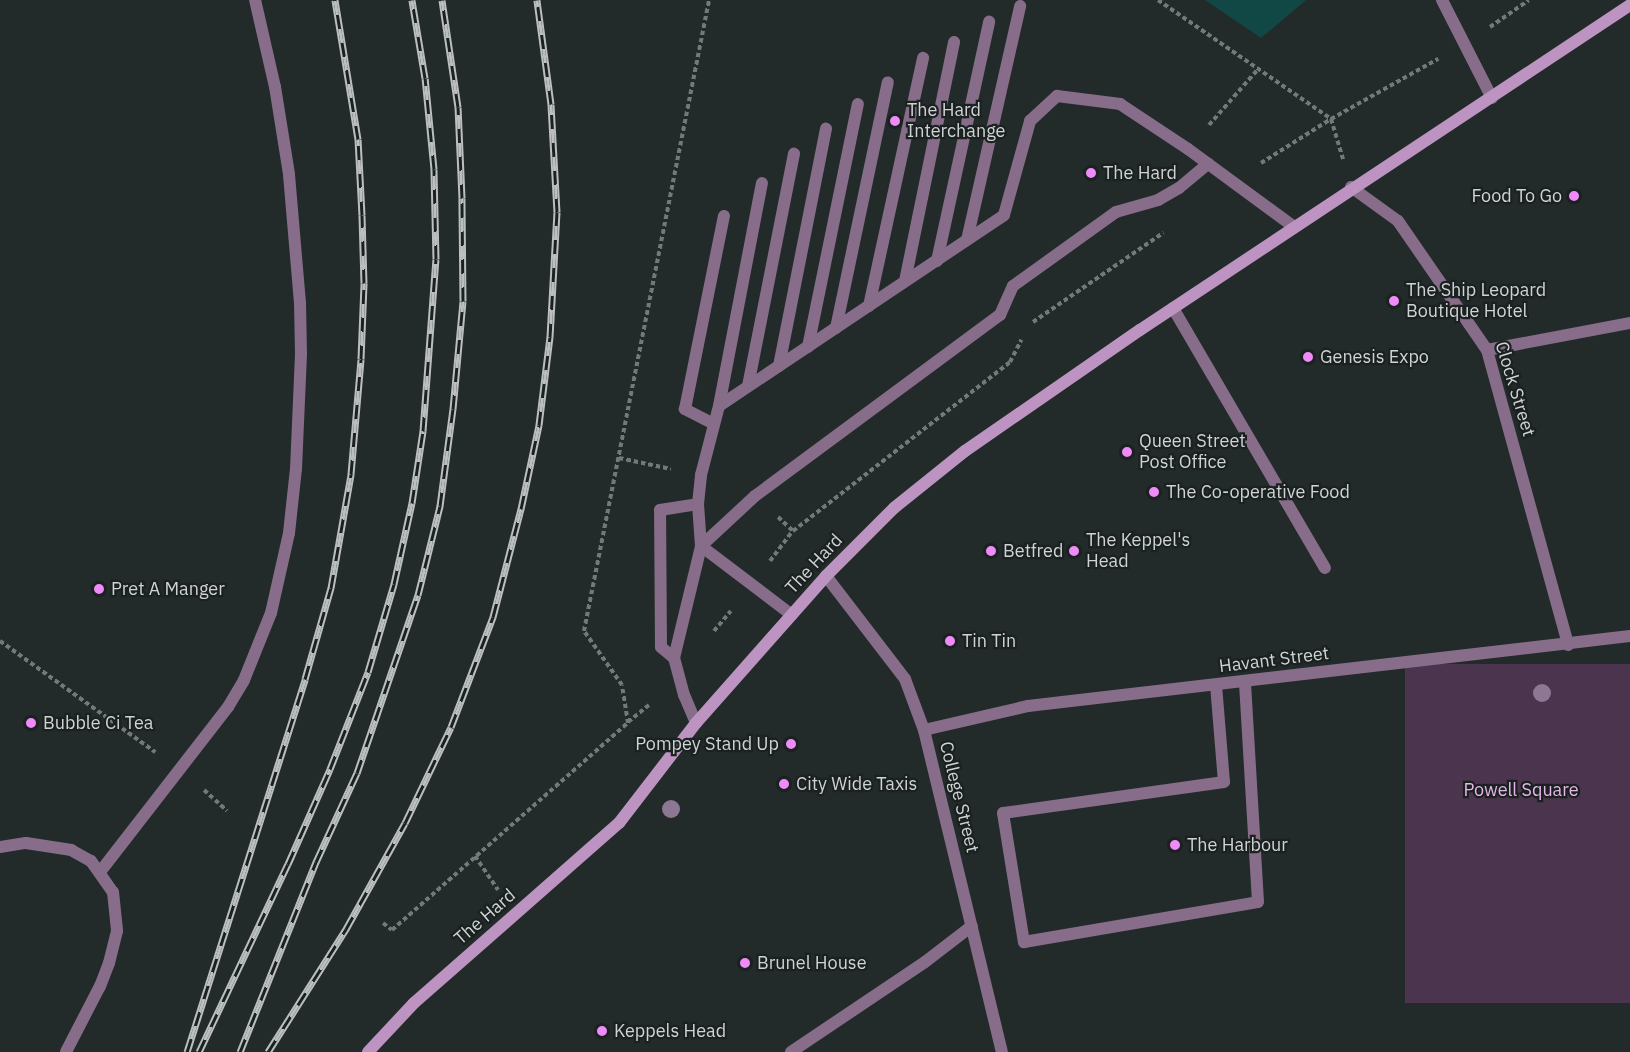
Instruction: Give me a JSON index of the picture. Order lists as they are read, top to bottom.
{
  "streets": {
    "main road": ["The Hard"],
    "street": ["Clock Street", "Havant Street", "College Street"]
  },
  "crossings": [
    ["Clock Street", "The Hard"],
    ["Clock Street", "Havant Street"],
    ["The Hard", "College Street"],
    ["Havant Street", "College Street"]
  ],
  "parks": ["Powell Square"],
  "places": [
    "The Hard Interchange",
    "The Hard",
    "Food To Go",
    "The Ship Leopard Boutique Hotel",
    "Genesis Expo",
    "Queen Street Post Office",
    "The Co-operative Food",
    "Betfred",
    "The Keppel's Head",
    "Pret A Manger",
    "Tin Tin",
    "Bubble Ci Tea",
    "Pompey Stand Up",
    "City Wide Taxis",
    "The Harbour",
    "Brunel House",
    "Keppels Head"
  ]
}
